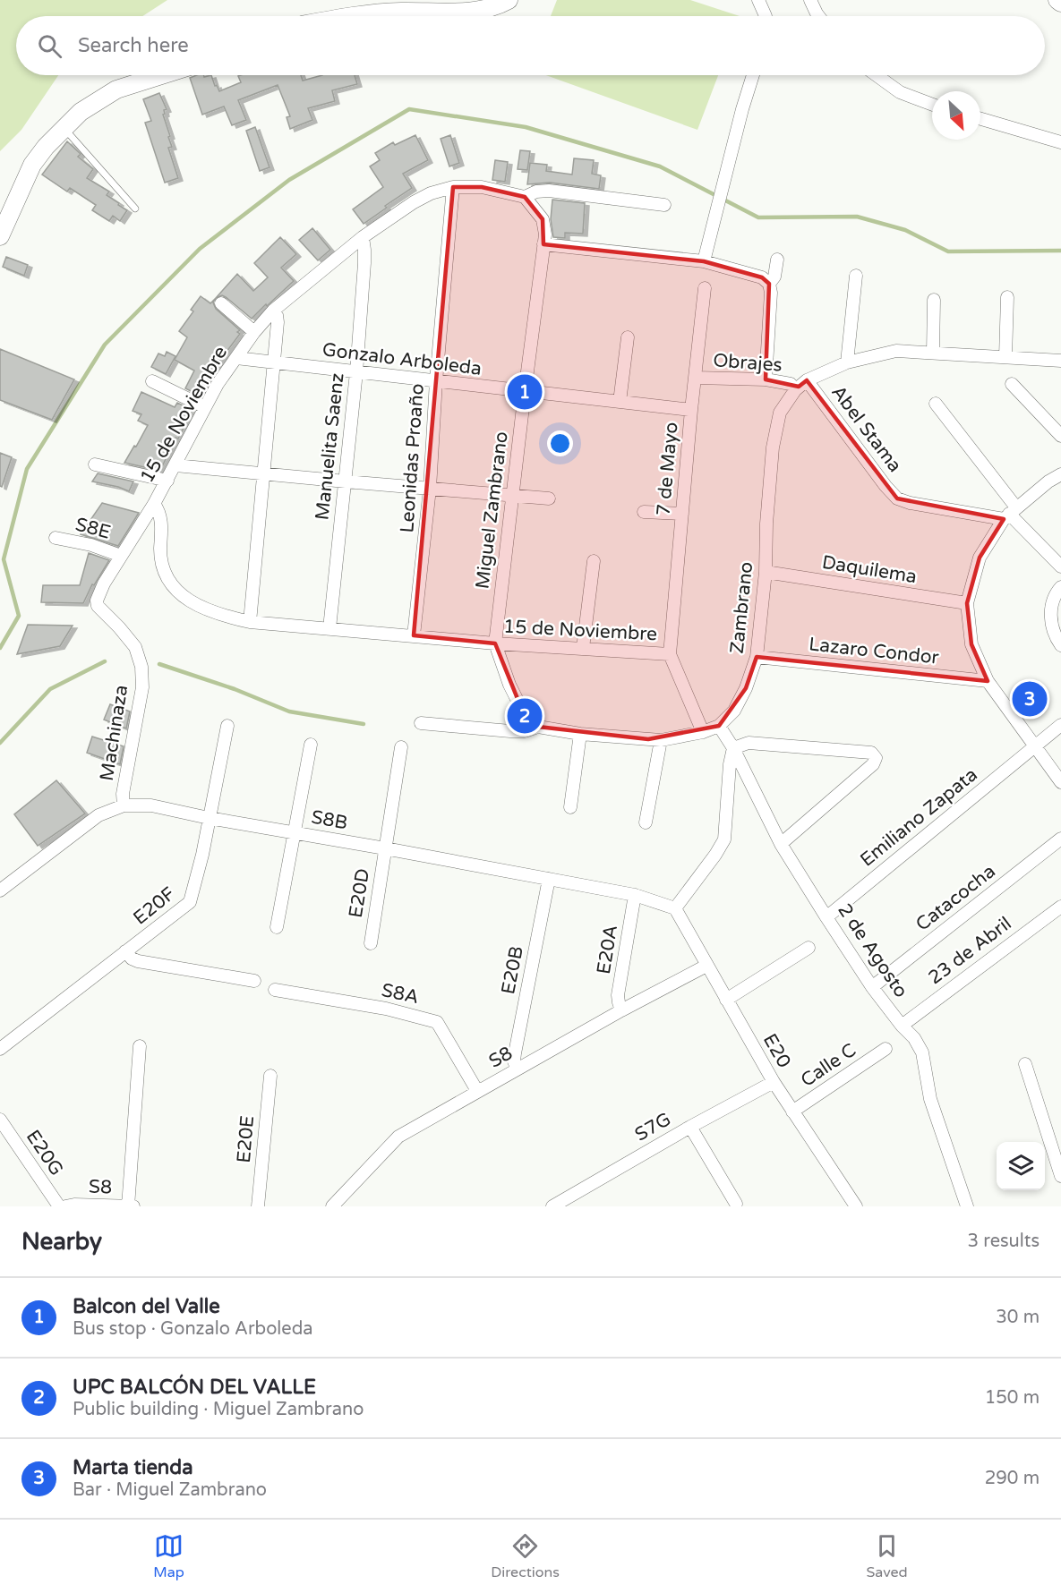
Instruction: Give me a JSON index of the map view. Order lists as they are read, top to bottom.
{
  "streets": {
    "street": [
      "Gonzalo Arboleda",
      "Obrajes",
      "15 de Noviembre",
      "Abel Stama",
      "Manuelita Saenz",
      "Leonidas Proaño",
      "7 de Mayo",
      "Miguel Zambrano",
      "S8E",
      "Daquilema",
      "Zambrano",
      "Lazaro Condor",
      "Machinaza",
      "Emiliano Zapata",
      "S8B",
      "E20D",
      "Catacocha",
      "E20F",
      "E20A",
      "2 de Agosto",
      "23 de Abril",
      "E20B",
      "S8A",
      "E20",
      "S8",
      "Calle C",
      "S7G",
      "E20E",
      "E20G"
    ]
  },
  "crossings": [
    ["Gonzalo Arboleda", "15 de Noviembre"],
    ["Gonzalo Arboleda", "Manuelita Saenz"],
    ["Gonzalo Arboleda", "Leonidas Proaño"],
    ["Gonzalo Arboleda", "7 de Mayo"],
    ["Gonzalo Arboleda", "Miguel Zambrano"],
    ["Obrajes", "7 de Mayo"],
    ["Obrajes", "Zambrano"],
    ["15 de Noviembre", "Manuelita Saenz"],
    ["15 de Noviembre", "Leonidas Proaño"],
    ["15 de Noviembre", "7 de Mayo"],
    ["15 de Noviembre", "Miguel Zambrano"],
    ["15 de Noviembre", "Machinaza"],
    ["Abel Stama", "Zambrano"],
    ["Miguel Zambrano", "Zambrano"],
    ["S8E", "Machinaza"],
    ["Daquilema", "Zambrano"],
    ["Zambrano", "Lazaro Condor"],
    ["Zambrano", "2 de Agosto"],
    ["Machinaza", "S8B"],
    ["Emiliano Zapata", "2 de Agosto"],
    ["S8B", "E20D"],
    ["S8B", "E20F"],
    ["S8B", "E20A"],
    ["S8B", "E20B"],
    ["S8B", "E20"],
    ["Catacocha", "2 de Agosto"],
    ["E20A", "S8"],
    ["2 de Agosto", "23 de Abril"],
    ["E20B", "S8"],
    ["S8A", "S8"],
    ["E20", "S8"],
    ["E20", "Calle C"],
    ["E20", "S7G"]
  ],
  "north": "bottom right",
  "page": {
    "search": "Search here",
    "pins": ["1", "3", "2"],
    "heading": ["Nearby", "3 results"],
    "list": [
      {
        "mark": "1",
        "name": "Balcon del Valle",
        "note": "Bus stop · Gonzalo Arboleda",
        "value": "30 m"
      },
      {
        "mark": "2",
        "name": "UPC BALCÓN DEL VALLE",
        "note": "Public building · Miguel Zambrano",
        "value": "150 m"
      },
      {
        "mark": "3",
        "name": "Marta tienda",
        "note": "Bar · Miguel Zambrano",
        "value": "290 m"
      }
    ],
    "nav": ["Map", "Directions", "Saved"]
  }
}
